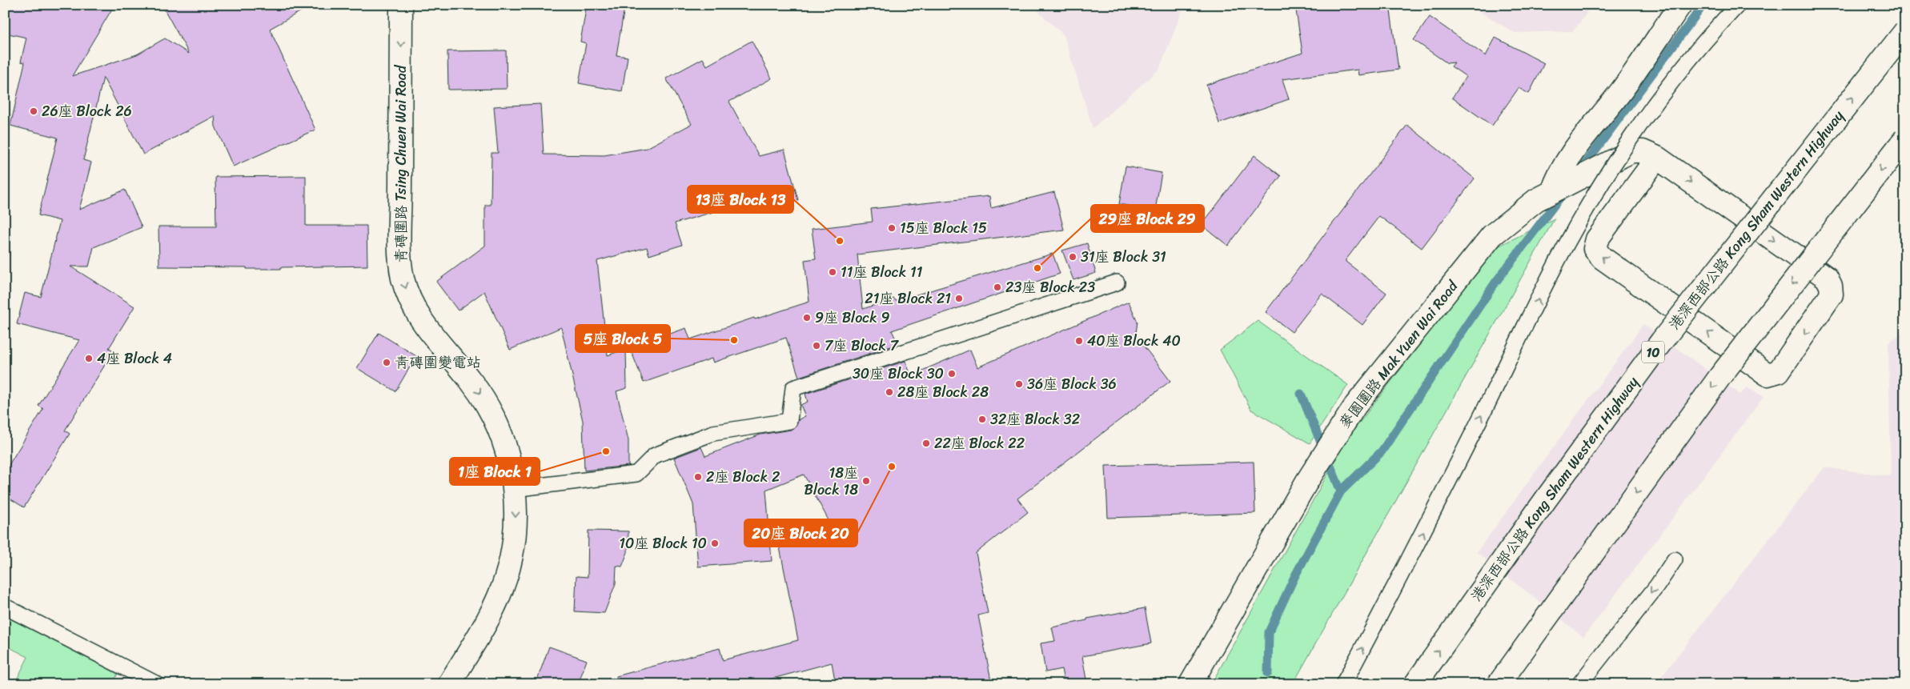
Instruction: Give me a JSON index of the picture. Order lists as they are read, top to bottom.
{
  "streets": {
    "main road": [
      "青磚圍路 Tsing Chuen Wai Road",
      "港深西部公路 Kong Sham Western Highway",
      "10",
      "麥園圍路 Mak Yuen Wai Road"
    ]
  },
  "one_way": ["青磚圍路 Tsing Chuen Wai Road"],
  "places": [
    "26座 Block 26",
    "15座 Block 15",
    "13座 Block 13",
    "31座 Block 31",
    "29座 Block 29",
    "11座 Block 11",
    "23座 Block 23",
    "21座 Block 21",
    "9座 Block 9",
    "5座 Block 5",
    "40座 Block 40",
    "7座 Block 7",
    "4座 Block 4",
    "青磚圍變電站",
    "30座 Block 30",
    "36座 Block 36",
    "28座 Block 28",
    "32座 Block 32",
    "22座 Block 22",
    "1座 Block 1",
    "20座 Block 20",
    "2座 Block 2",
    "18座 Block 18",
    "10座 Block 10"
  ]
}
